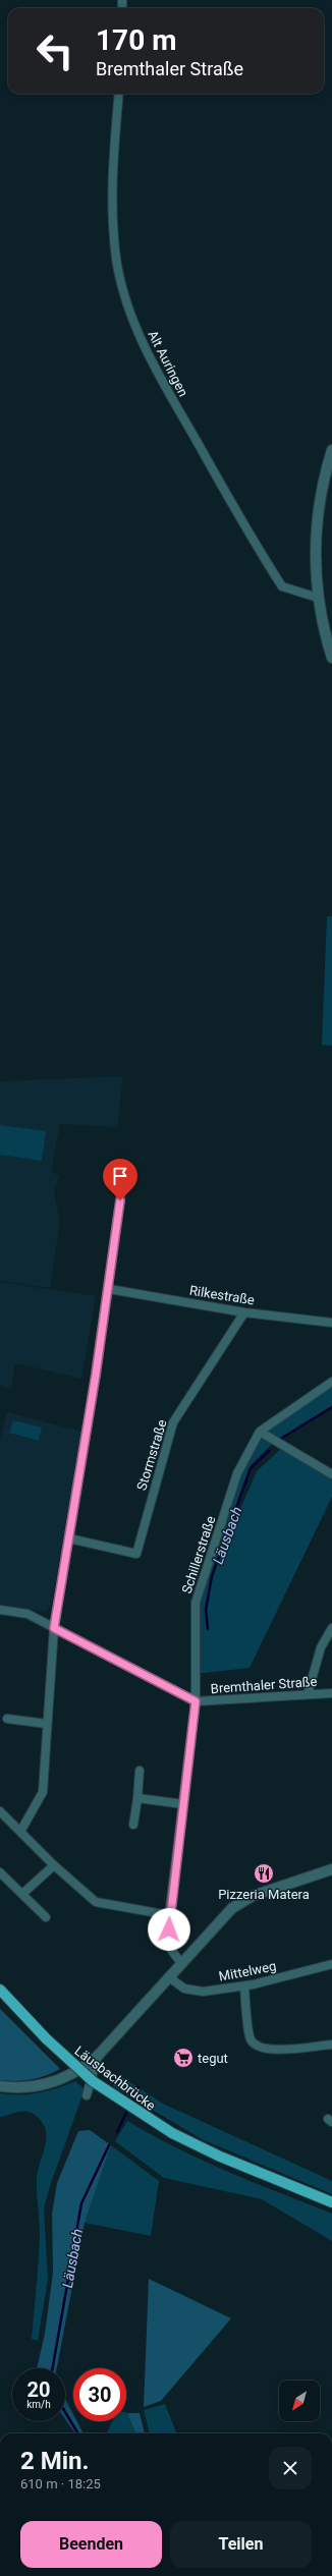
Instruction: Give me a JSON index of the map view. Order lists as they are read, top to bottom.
{
  "streets": {
    "main road": ["Läusbachbrücke"],
    "street": [
      "Alt Auringen",
      "Rilkestraße",
      "Stormstraße",
      "Schillerstraße",
      "Bremthaler Straße",
      "Mittelweg"
    ]
  },
  "crossings": [
    ["Rilkestraße", "Stormstraße"],
    ["Schillerstraße", "Bremthaler Straße"]
  ],
  "water": ["Läusbach"],
  "places": {
    "restaurant": ["Pizzeria Matera"],
    "supermarket": ["tegut"]
  },
  "north": "bottom left",
  "page": {
    "turn": ["170 m", "Bremthaler Straße"],
    "speed": "20 km/h",
    "limit": "30",
    "heading": ["2 Min.", "610 m · 18:25"],
    "buttons": ["Beenden", "Teilen"]
  }
}
